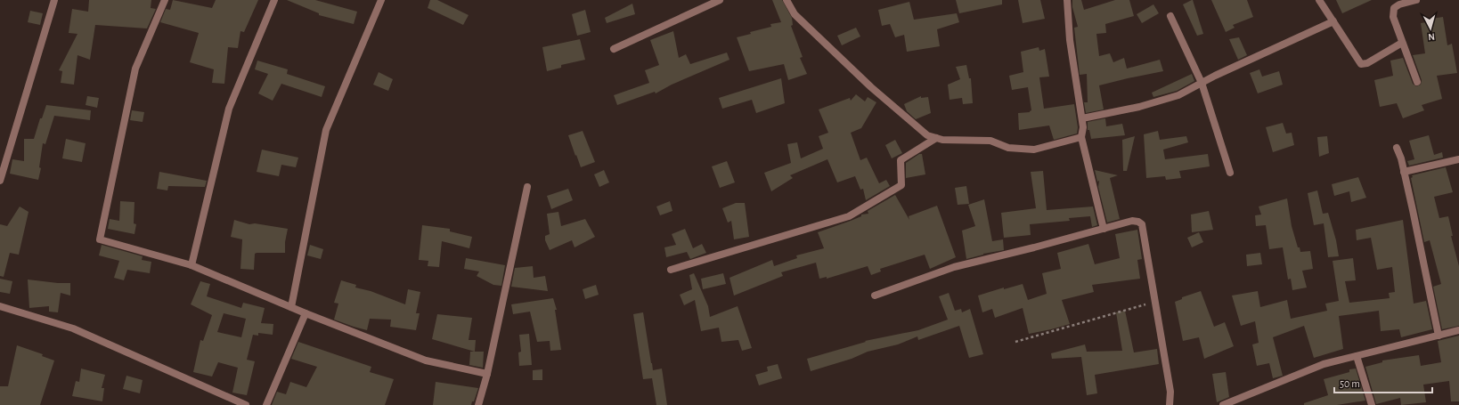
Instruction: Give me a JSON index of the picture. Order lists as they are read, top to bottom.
{
  "scale_bar": "50 m",
  "north": "bottom"
}
